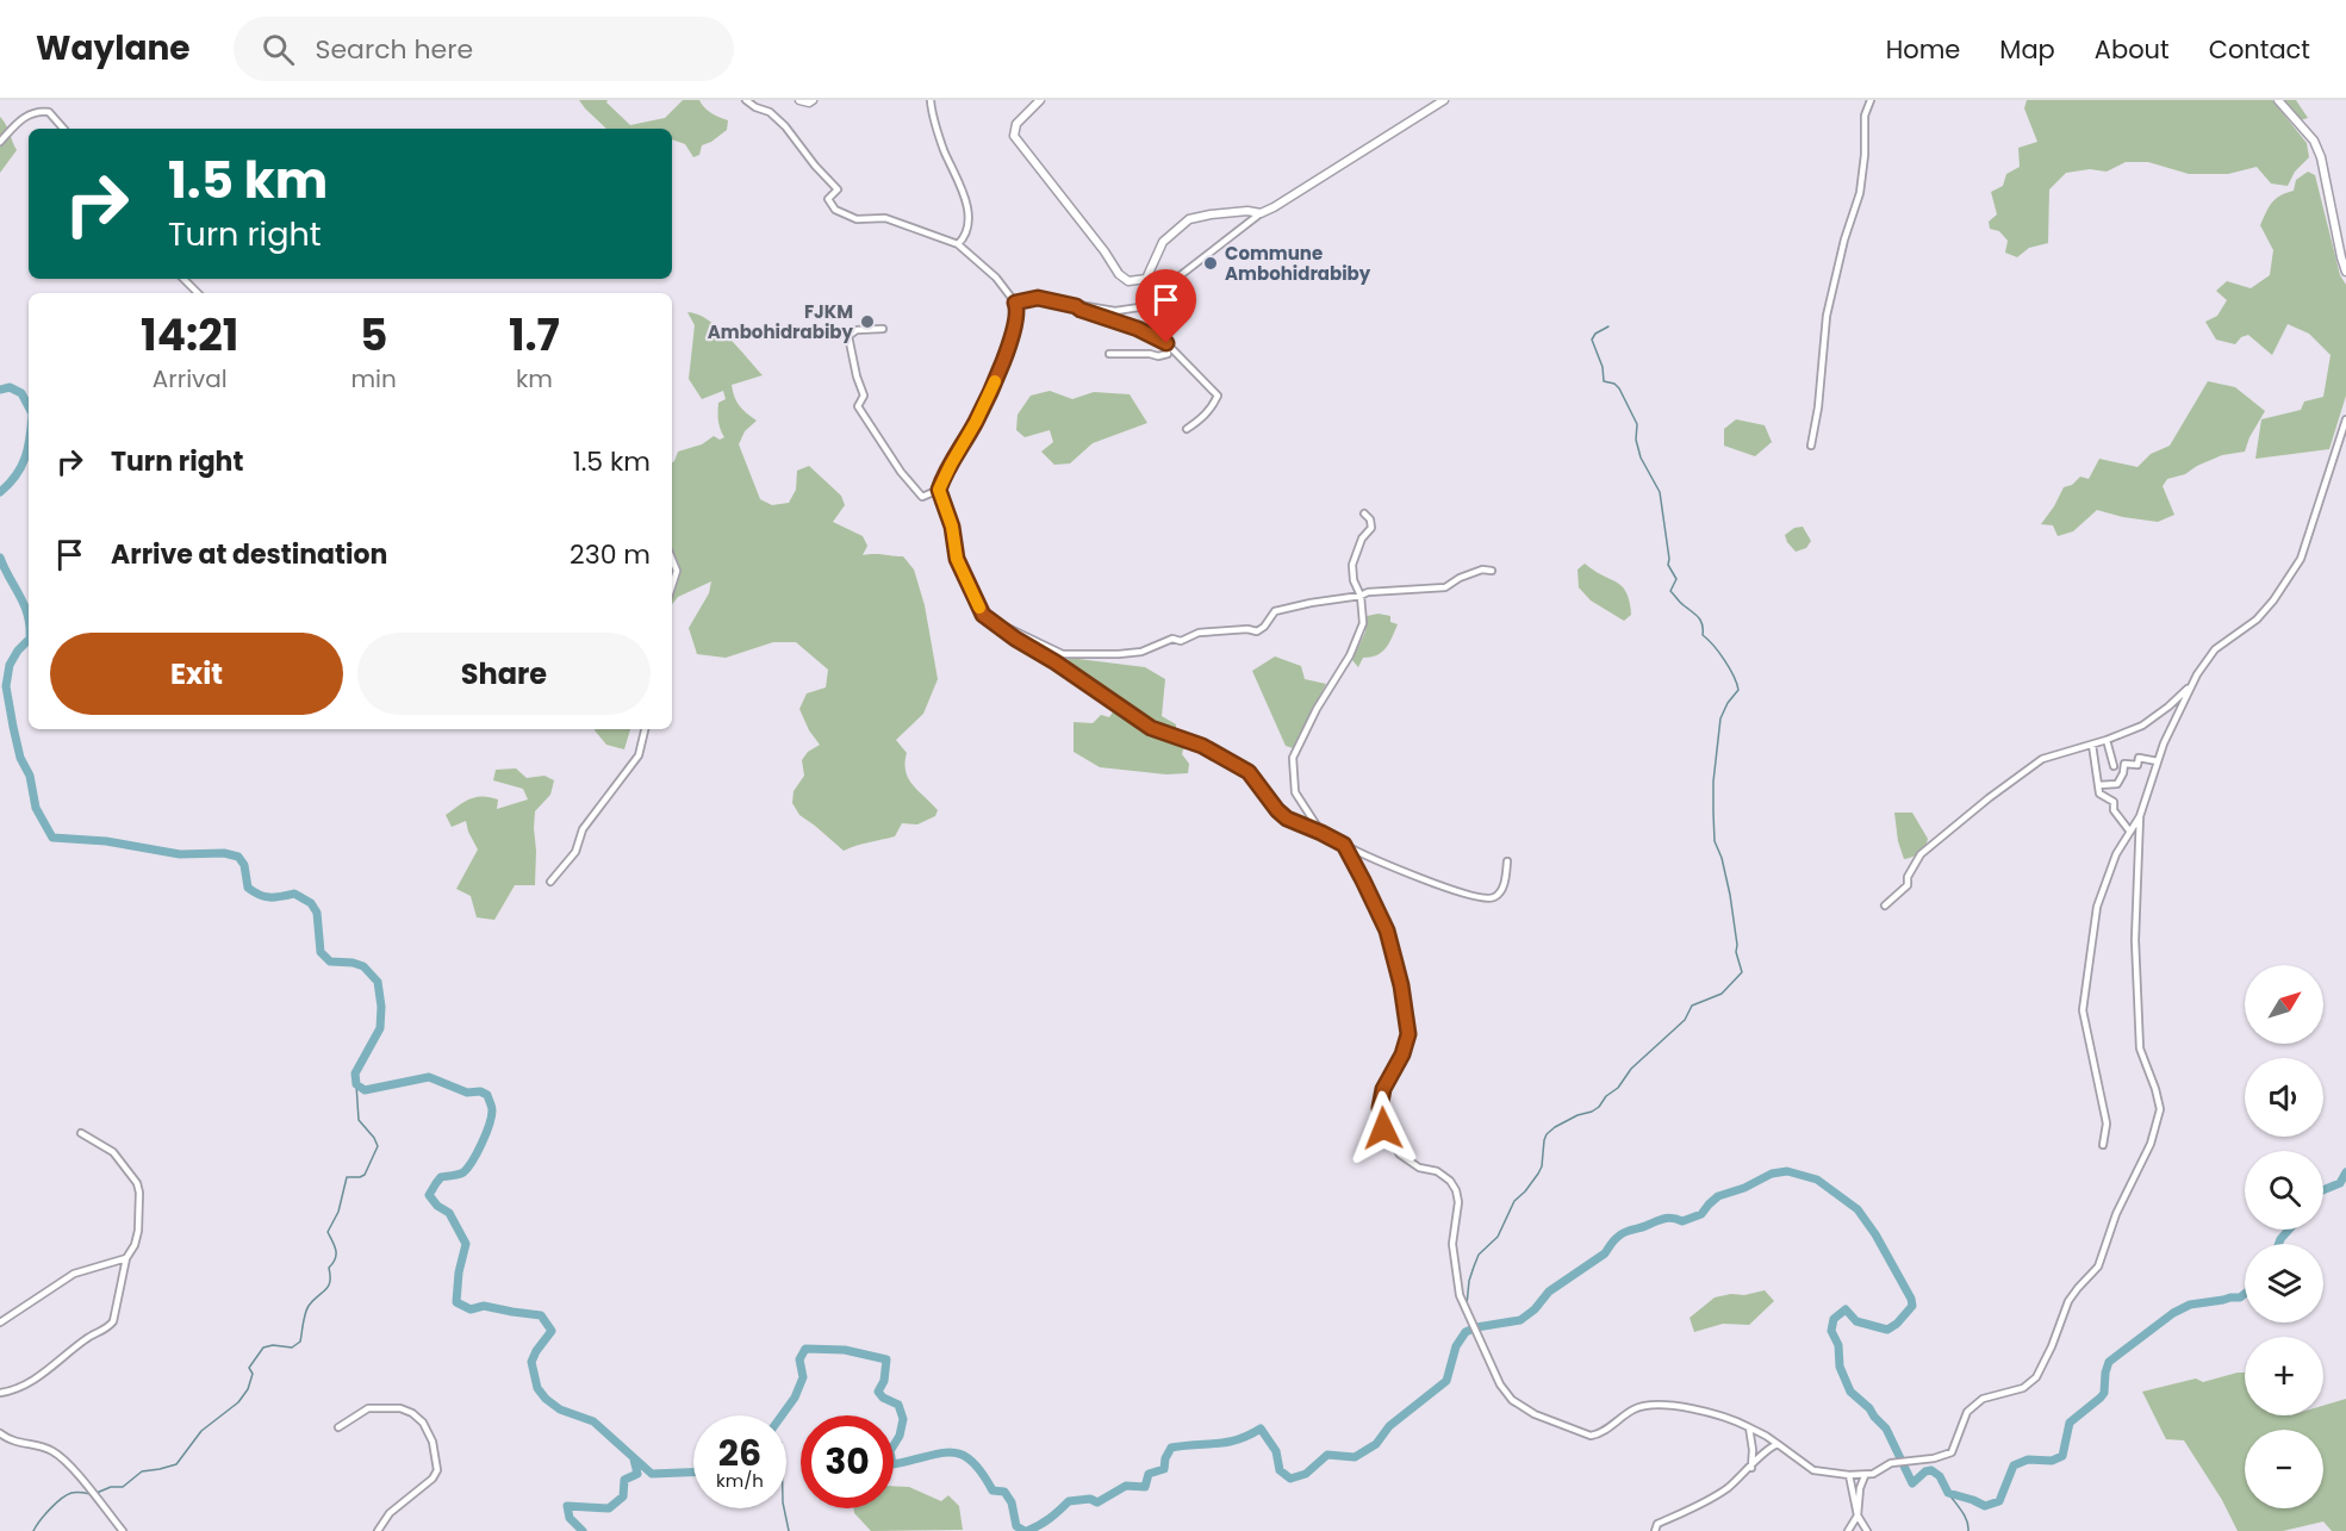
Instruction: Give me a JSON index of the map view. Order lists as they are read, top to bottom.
{
  "places": ["Commune Ambohidrabiby", "FJKM Ambohidrabiby"],
  "north": "top right",
  "page": {
    "header": "Waylane",
    "search": "Search here",
    "nav": [
      "Home",
      "Map",
      "About",
      "Contact"
    ],
    "turn": ["1.5 km", "Turn right"],
    "eta": [
      "14:21",
      "Arrival",
      "5",
      "min",
      "1.7",
      "km"
    ],
    "list": [
      {
        "name": "Turn right",
        "value": "1.5 km"
      },
      {
        "name": "Arrive at destination",
        "value": "230 m"
      }
    ],
    "buttons": ["Exit", "Share"],
    "map_buttons": ["+", "−"],
    "speed": "26 km/h",
    "limit": "30"
  }
}
